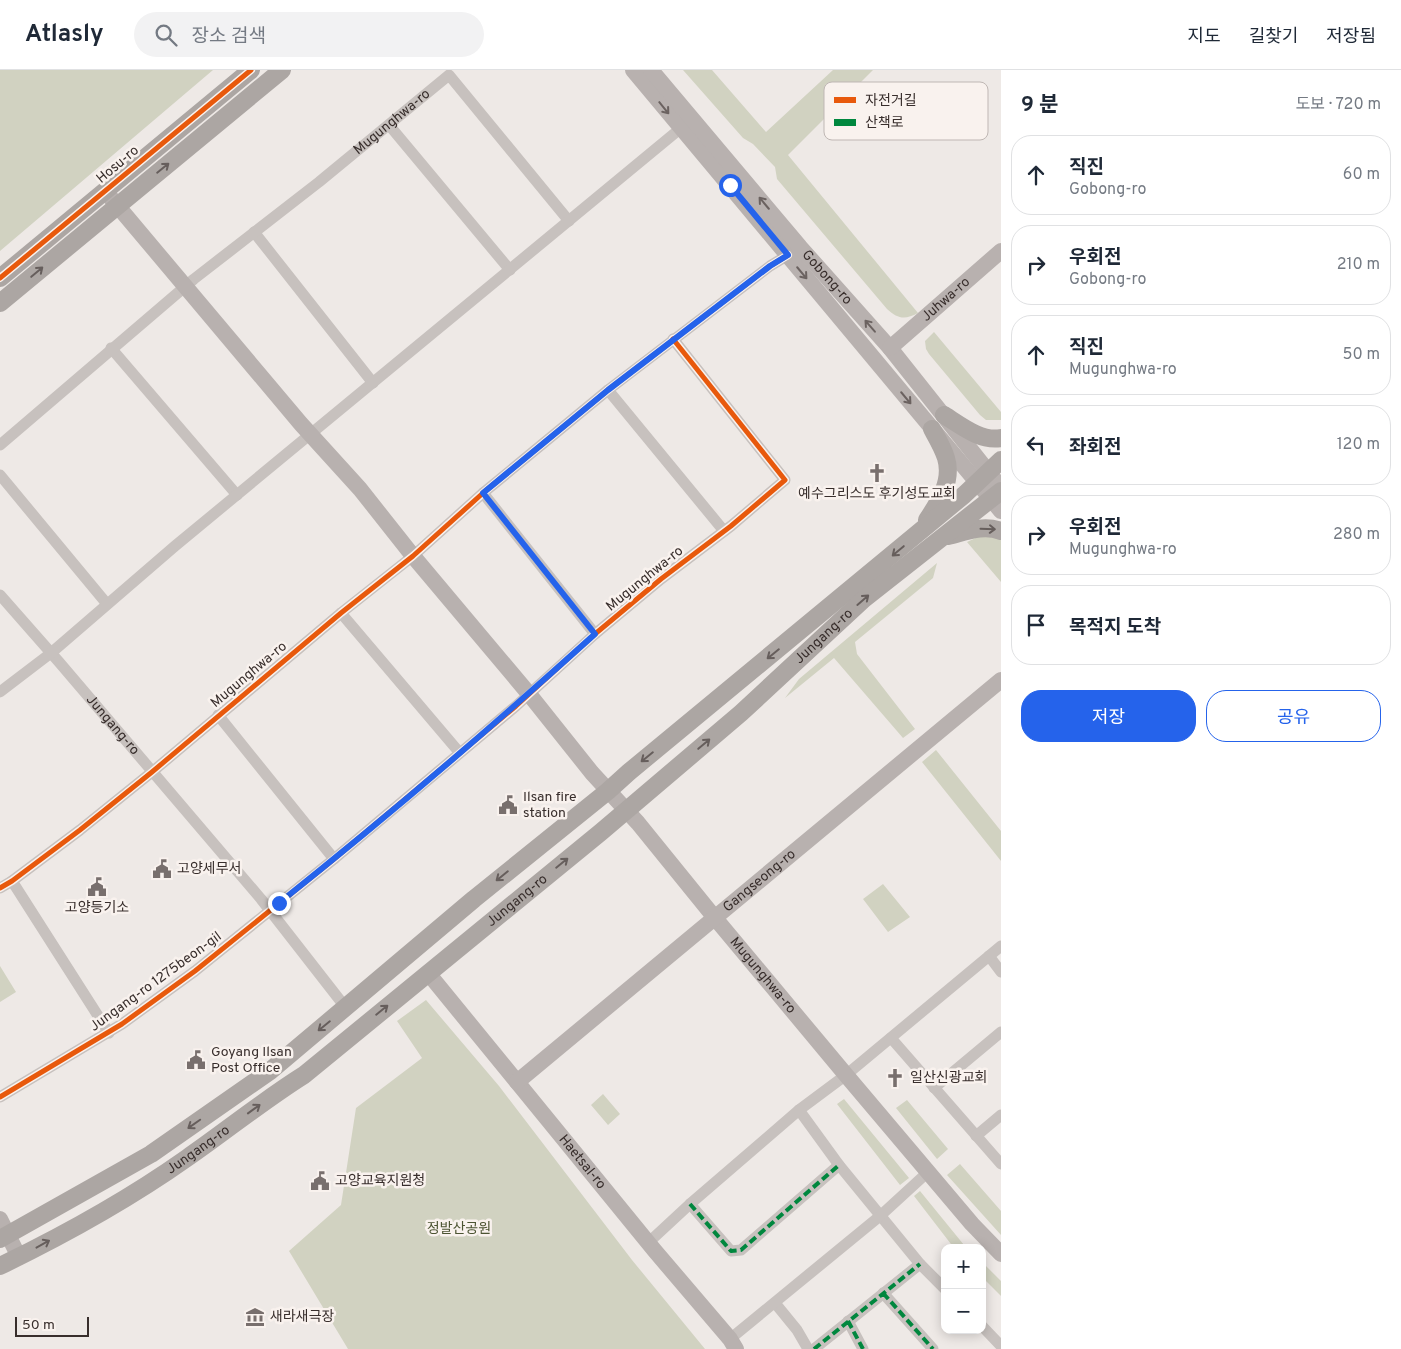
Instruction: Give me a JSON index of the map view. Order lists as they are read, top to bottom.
{
  "streets": {
    "main road": [
      "Mugunghwa-ro",
      "Hosu-ro",
      "Gobong-ro",
      "Juhwa-ro",
      "Jungang-ro",
      "Gangseong-ro",
      "Haetsal-ro"
    ],
    "street": ["Jungang-ro 1275beon-gil"]
  },
  "crossings": [
    ["Mugunghwa-ro", "Hosu-ro"],
    ["Mugunghwa-ro", "Gobong-ro"],
    ["Mugunghwa-ro", "Jungang-ro"],
    ["Mugunghwa-ro", "Gangseong-ro"],
    ["Mugunghwa-ro", "Jungang-ro 1275beon-gil"],
    ["Gobong-ro", "Juhwa-ro"],
    ["Gobong-ro", "Jungang-ro"],
    ["Jungang-ro", "Jungang-ro 1275beon-gil"],
    ["Jungang-ro", "Haetsal-ro"],
    ["Gangseong-ro", "Haetsal-ro"]
  ],
  "parks": ["정발산공원"],
  "places": {
    "church": ["예수그리스도 후기성도교회", "일산신광교회"],
    "public building": [
      "Ilsan fire station",
      "고양세무서",
      "고양등기소",
      "Goyang Ilsan Post Office",
      "고양교육지원청"
    ],
    "museum": ["새라새극장"]
  },
  "legend": ["자전거길", "산책로"],
  "scale_bar": "50 m",
  "page": {
    "header": "Atlasly",
    "search": "장소 검색",
    "nav": ["지도", "길찾기", "저장됨"],
    "heading": ["9 분", "도보 · 720 m"],
    "list": [
      ["직진", "Gobong-ro", "60 m"],
      ["우회전", "Gobong-ro", "210 m"],
      ["직진", "Mugunghwa-ro", "50 m"],
      ["좌회전", "120 m"],
      ["우회전", "Mugunghwa-ro", "280 m"],
      "목적지 도착"
    ],
    "buttons": ["저장", "공유"],
    "map_buttons": ["+", "−"],
    "scale": "50 m"
  }
}
